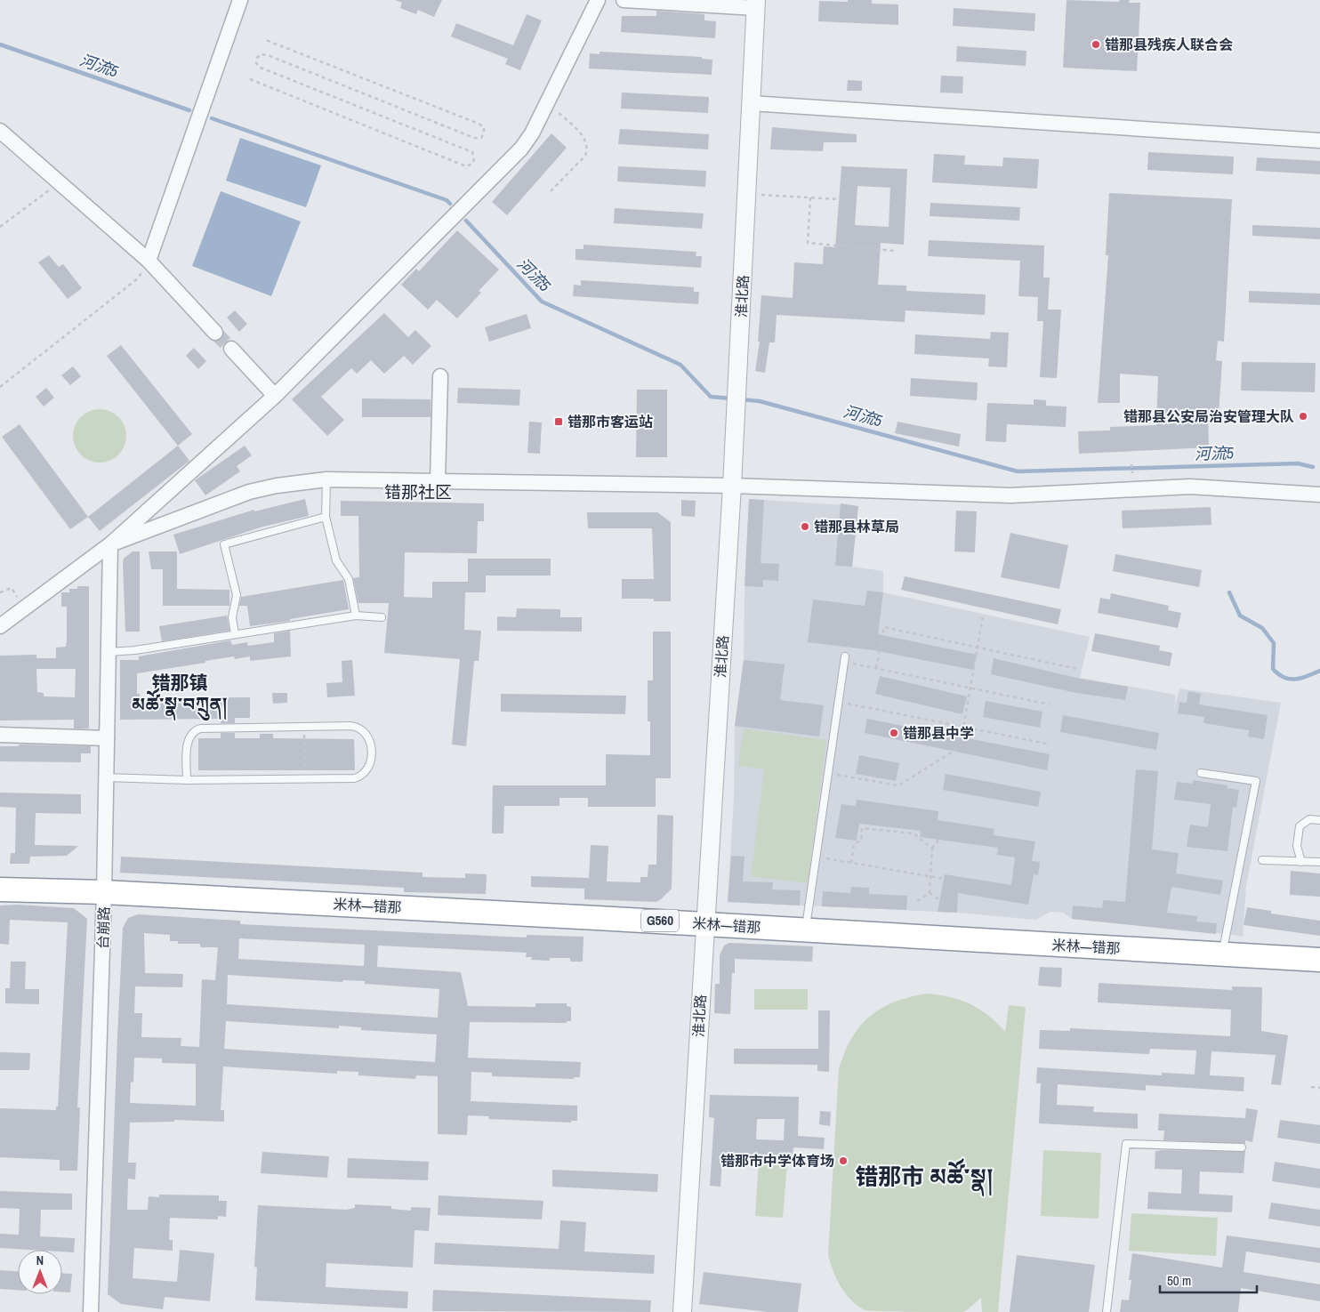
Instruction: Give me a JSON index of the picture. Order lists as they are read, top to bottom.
{
  "streets": {
    "highway": ["米林—错那", "G560"],
    "street": ["淮北路", "台崩路"]
  },
  "crossings": [
    ["淮北路", "米林—错那"],
    ["米林—错那", "台崩路"]
  ],
  "districts": ["错那社区", "错那镇 མཚོ་སྣ་བཀྲུན།", "错那市 མཚོ་སྣ།"],
  "water": ["河流5"],
  "places": {
    "other": [
      "错那县残疾人联合会",
      "错那县公安局治安管理大队",
      "错那县林草局",
      "错那县中学",
      "错那市中学体育场"
    ],
    "transit": ["错那市客运站"]
  },
  "scale_bar": "50 m",
  "north": "top"
}
